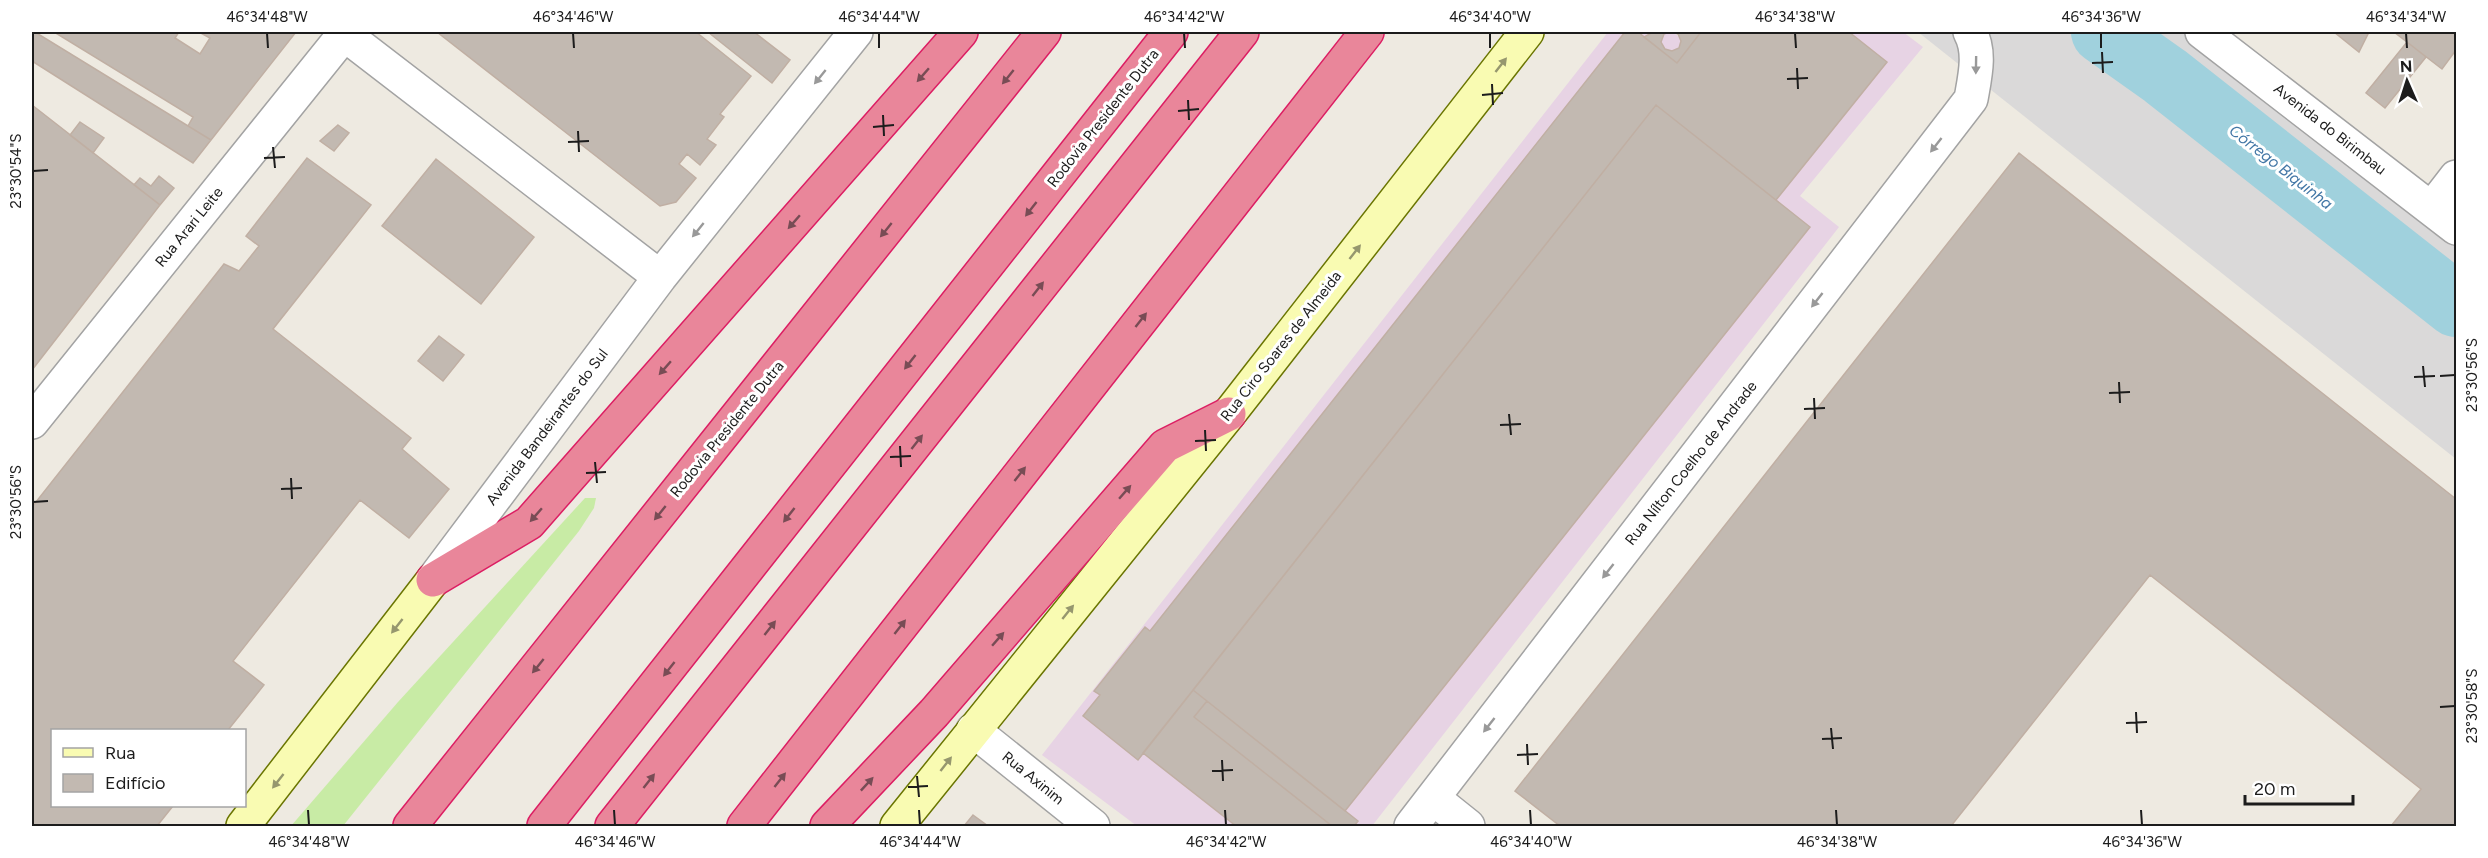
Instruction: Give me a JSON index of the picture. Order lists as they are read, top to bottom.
{
  "streets": {
    "highway": ["Rodovia Presidente Dutra"],
    "main road": ["Rua Ciro Soares de Almeida", "Avenida Bandeirantes do Sul"],
    "street": [
      "Avenida do Birimbau",
      "Rua Arari Leite",
      "Rua Nílton Coelho de Andrade",
      "Rua Axinim"
    ]
  },
  "crossings": [
    ["Rua Ciro Soares de Almeida", "Rua Axinim"]
  ],
  "one_way": ["Rua Ciro Soares de Almeida", "Avenida Bandeirantes do Sul", "Rua Nílton Coelho de Andrade"],
  "water": ["Córrego Biquinha"],
  "legend": ["Rua", "Edifício"],
  "scale_bar": "20 m",
  "north": "top",
  "coordinates": [
    "46°34'48\"W",
    "46°34'46\"W",
    "46°34'44\"W",
    "46°34'42\"W",
    "46°34'40\"W",
    "46°34'38\"W",
    "46°34'36\"W",
    "46°34'34\"W",
    "23°30'54\"S",
    "23°30'56\"S",
    "23°30'58\"S"
  ]
}
